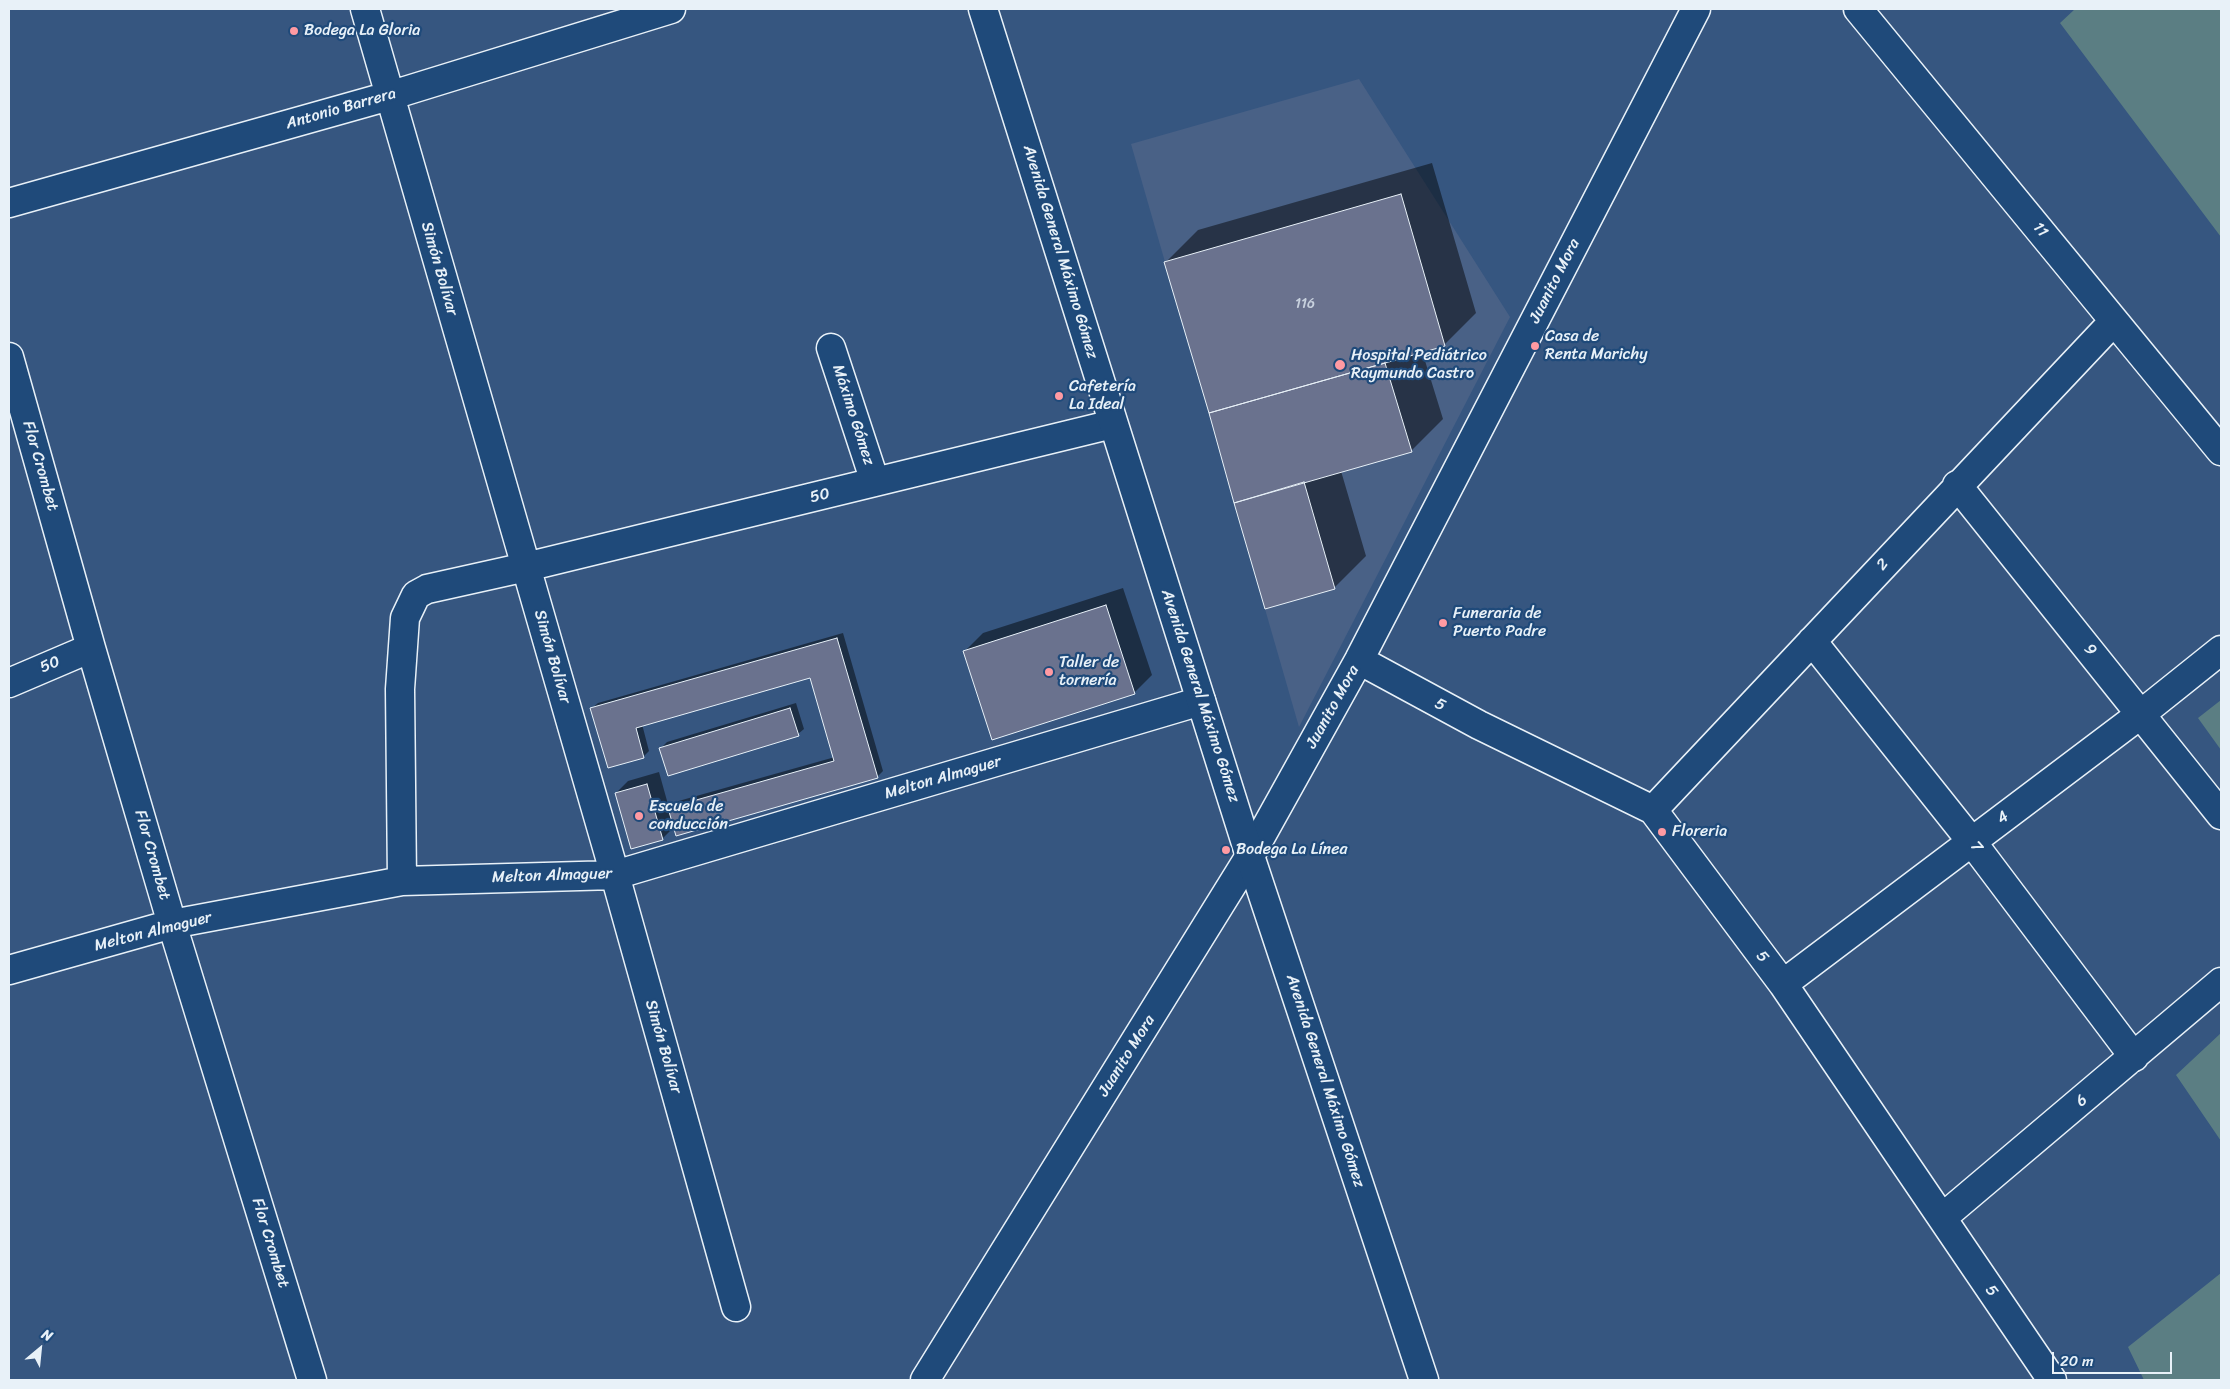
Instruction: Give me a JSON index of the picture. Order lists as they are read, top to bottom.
{
  "streets": {
    "street": [
      "Antonio Barrera",
      "11",
      "Avenida General Máximo Gómez",
      "Simón Bolívar",
      "Juanito Mora",
      "Máximo Gómez",
      "Flor Crombet",
      "50",
      "2",
      "9",
      "5",
      "Melton Almaguer",
      "4",
      "7",
      "6"
    ]
  },
  "crossings": [
    ["Antonio Barrera", "Simón Bolívar"],
    ["11", "2"],
    ["Avenida General Máximo Gómez", "Juanito Mora"],
    ["Avenida General Máximo Gómez", "50"],
    ["Avenida General Máximo Gómez", "Melton Almaguer"],
    ["Simón Bolívar", "50"],
    ["Simón Bolívar", "Melton Almaguer"],
    ["Juanito Mora", "5"],
    ["Máximo Gómez", "50"],
    ["Flor Crombet", "50"],
    ["Flor Crombet", "Melton Almaguer"],
    ["50", "Melton Almaguer"],
    ["2", "9"],
    ["2", "5"],
    ["2", "7"],
    ["9", "4"],
    ["5", "4"],
    ["5", "6"],
    ["4", "7"],
    ["7", "6"]
  ],
  "places": [
    "Bodega La Gloria",
    "Casa de Renta Marichy",
    "Hospital Pediátrico Raymundo Castro",
    "Cafetería La Ideal",
    "Funeraria de Puerto Padre",
    "Taller de tornería",
    "Escuela de conducción",
    "Floreria",
    "Bodega La Línea"
  ],
  "house_numbers": ["116"],
  "scale_bar": "20 m",
  "north": "top right"
}
